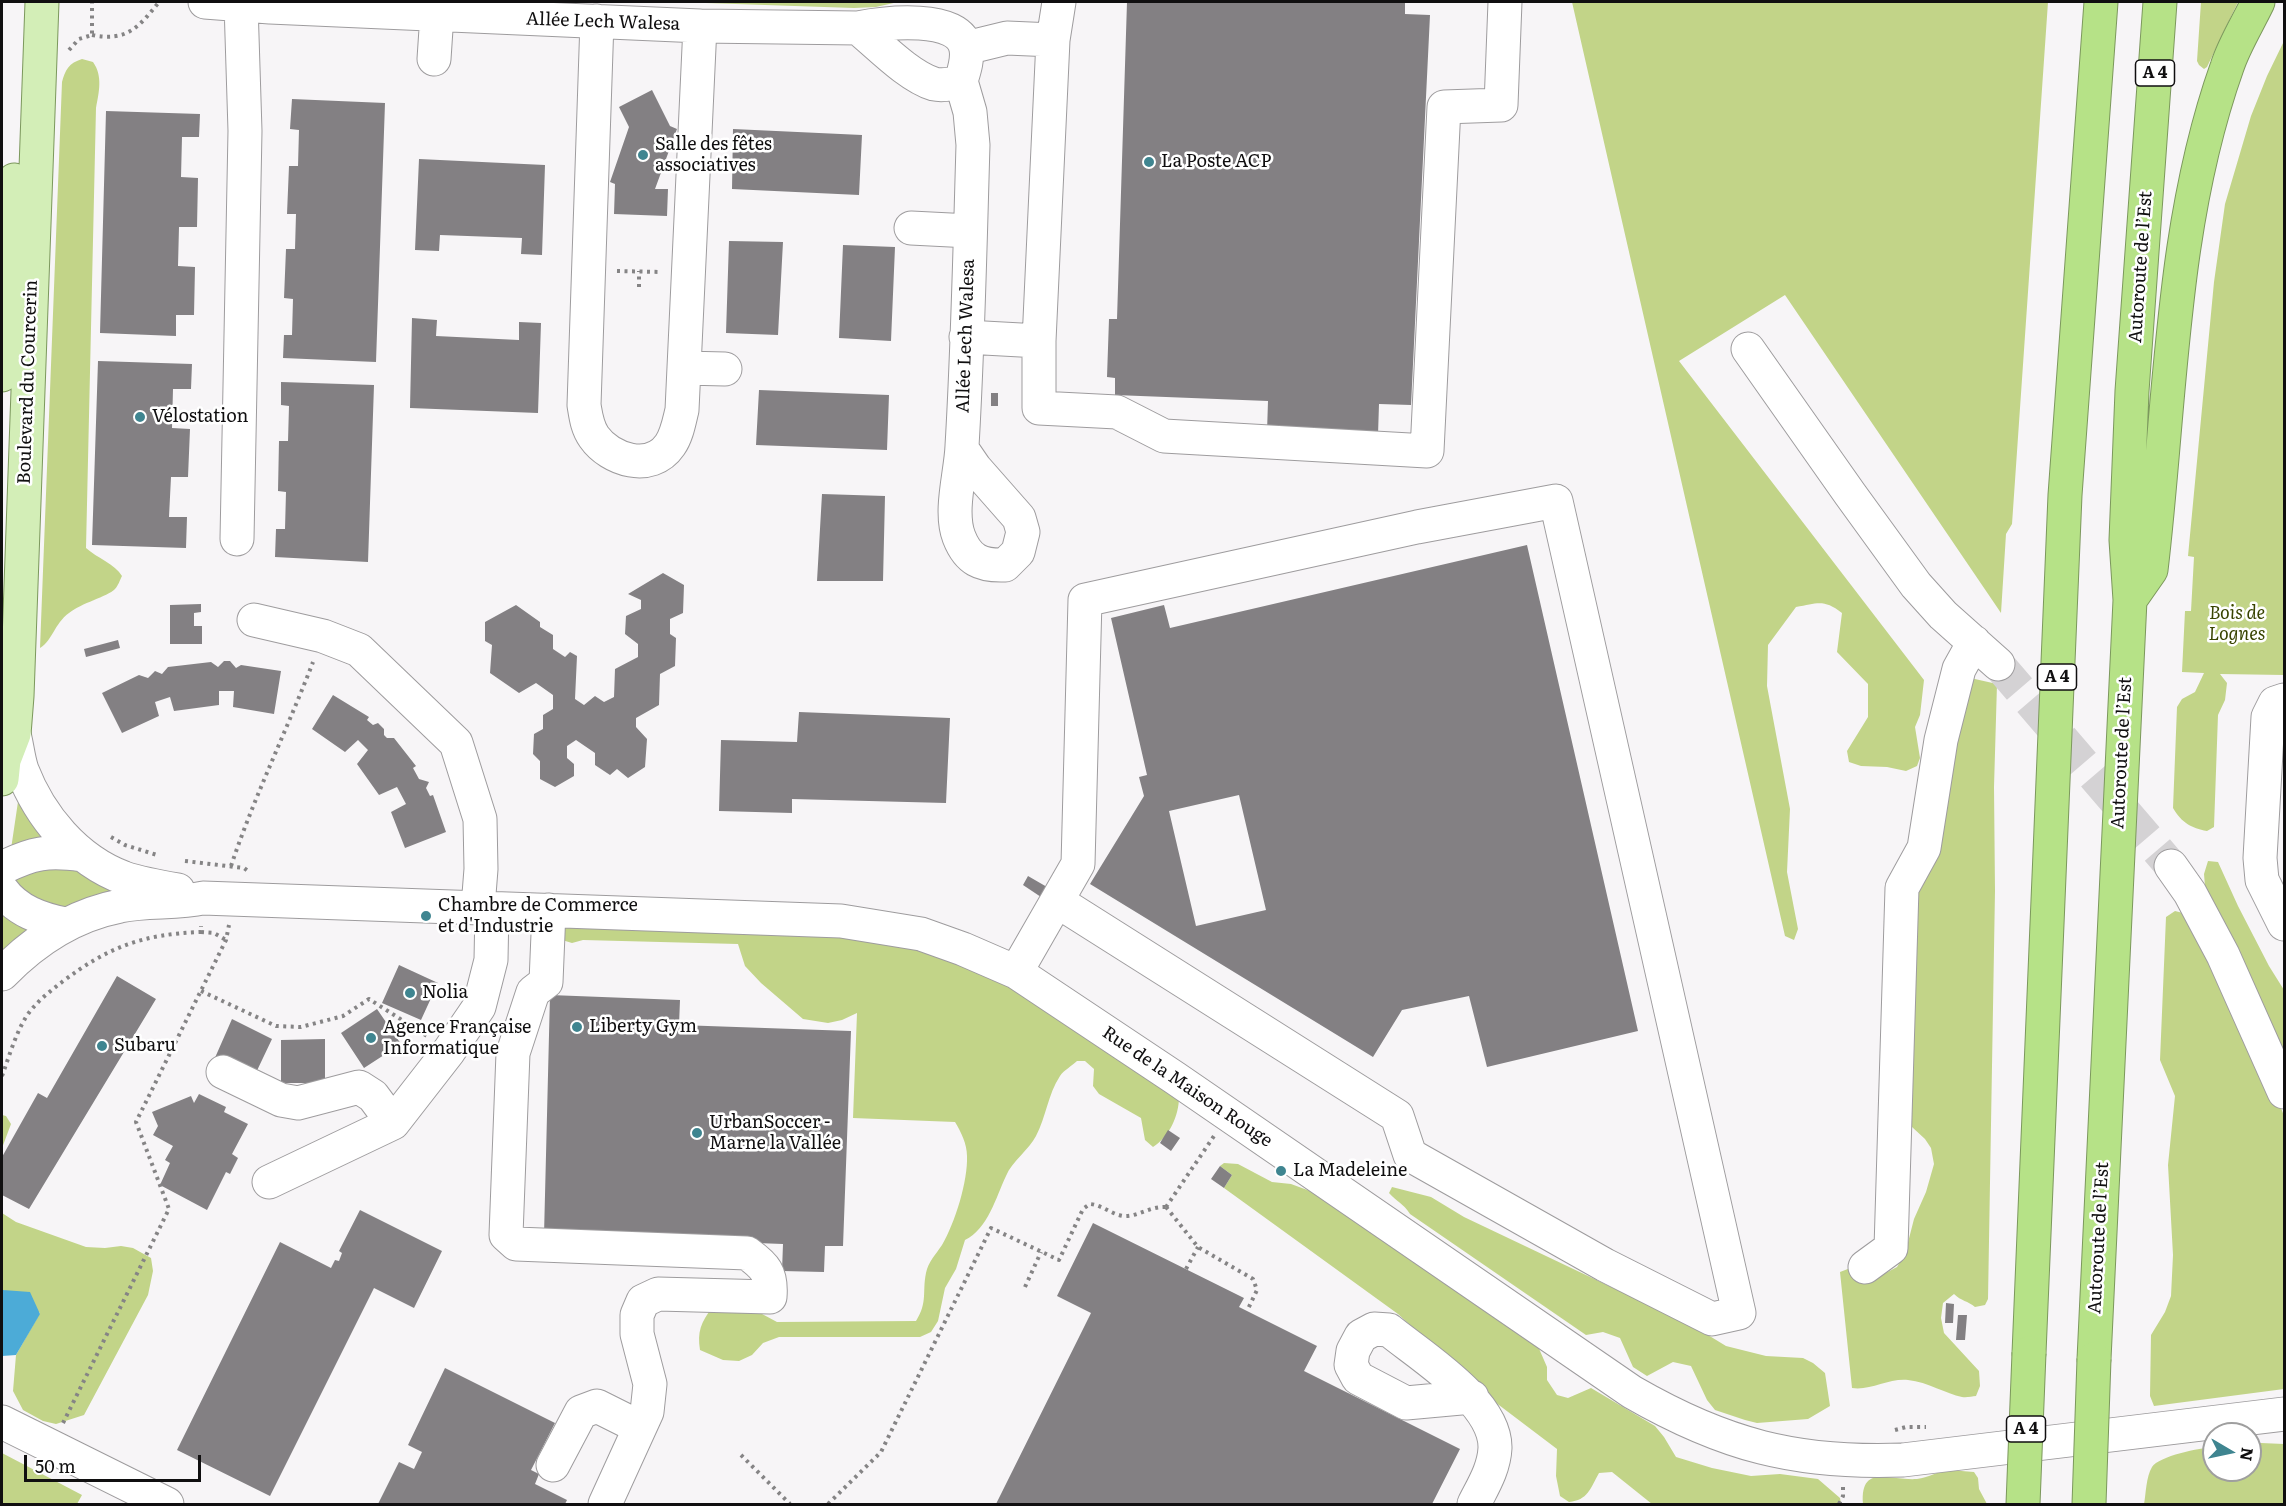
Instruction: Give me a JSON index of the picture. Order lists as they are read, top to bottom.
{
  "streets": {
    "highway": ["A 4", "Autoroute de l’Est"],
    "main road": ["Boulevard du Courcerin"],
    "street": ["Allée Lech Walesa", "Rue de la Maison Rouge"]
  },
  "parks": ["Bois de Lognes"],
  "places": [
    "Salle des fêtes associatives",
    "La Poste ACP",
    "Vélostation",
    "Chambre de Commerce et d'Industrie",
    "Nolia",
    "Liberty Gym",
    "Agence Française Informatique",
    "Subaru",
    "UrbanSoccer - Marne la Vallée",
    "La Madeleine"
  ],
  "scale_bar": "50 m",
  "north": "right"
}
